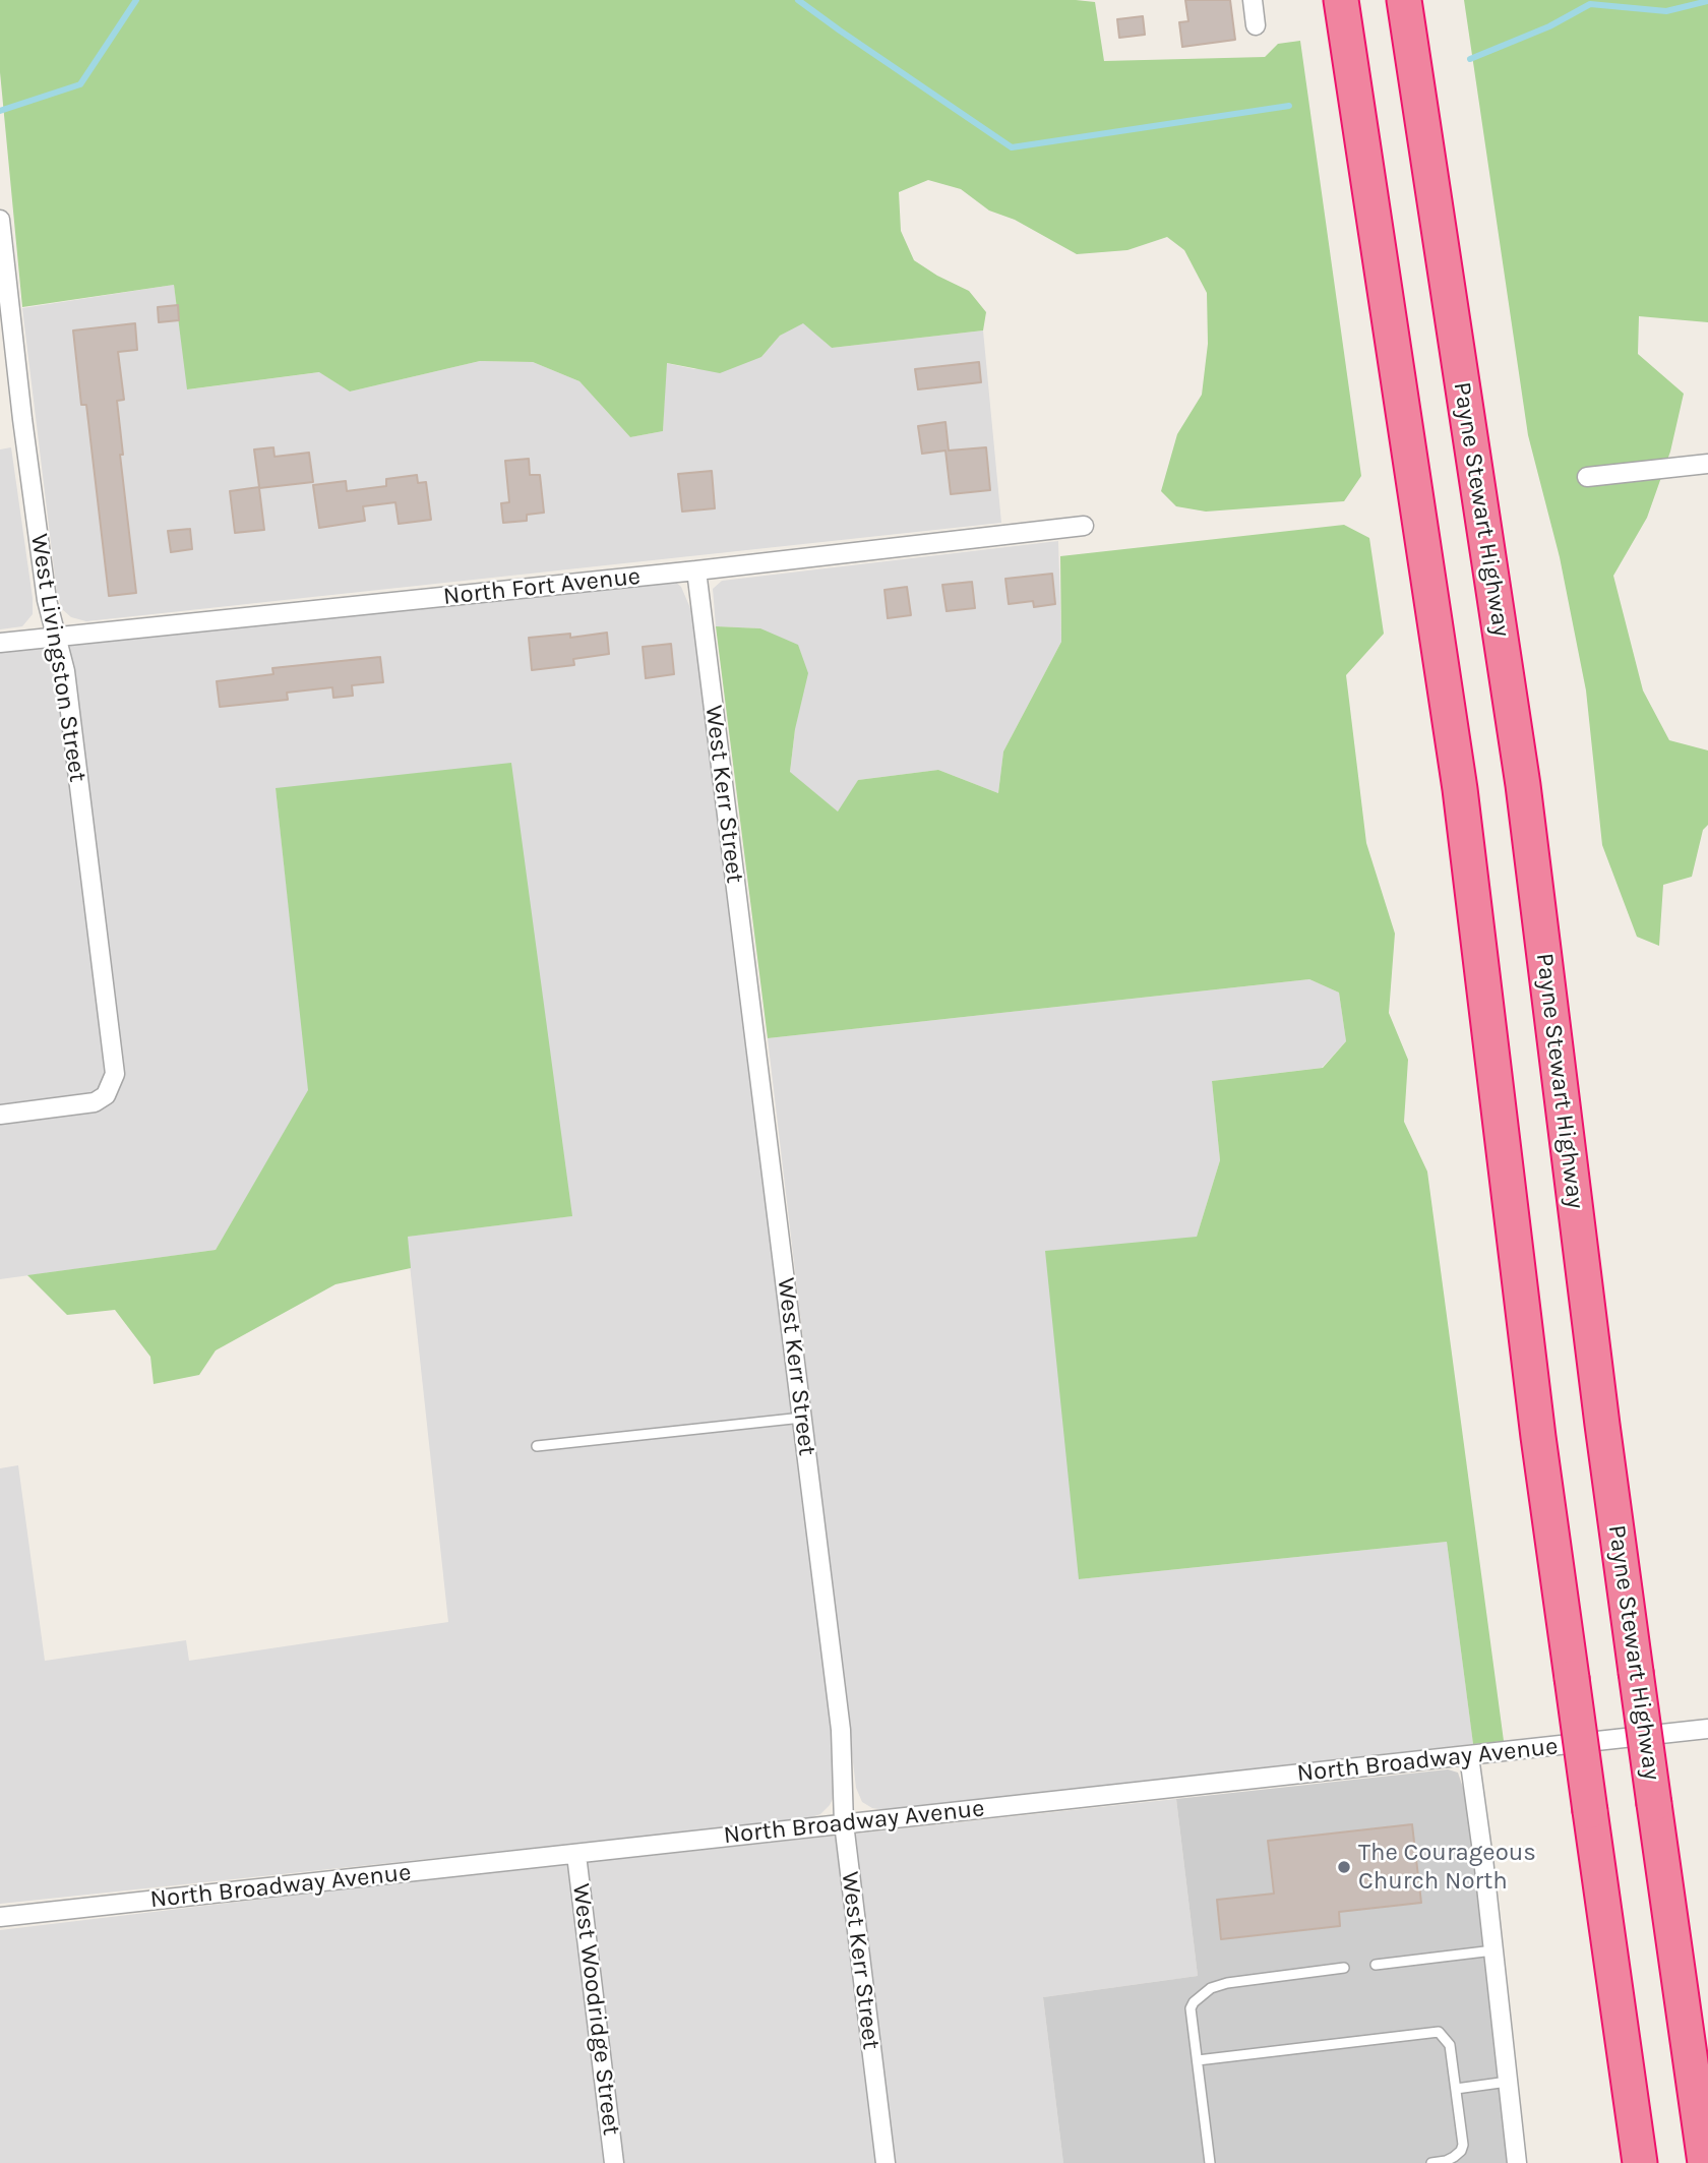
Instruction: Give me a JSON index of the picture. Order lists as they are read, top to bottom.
{
  "streets": {
    "highway": ["Payne Stewart Highway"],
    "street": [
      "North Fort Avenue",
      "West Livingston Street",
      "West Kerr Street",
      "North Broadway Avenue",
      "West Woodridge Street"
    ]
  },
  "crossings": [
    ["North Fort Avenue", "West Livingston Street"],
    ["North Fort Avenue", "West Kerr Street"],
    ["West Kerr Street", "North Broadway Avenue"],
    ["North Broadway Avenue", "West Woodridge Street"]
  ],
  "places": ["The Courageous Church North"]
}
